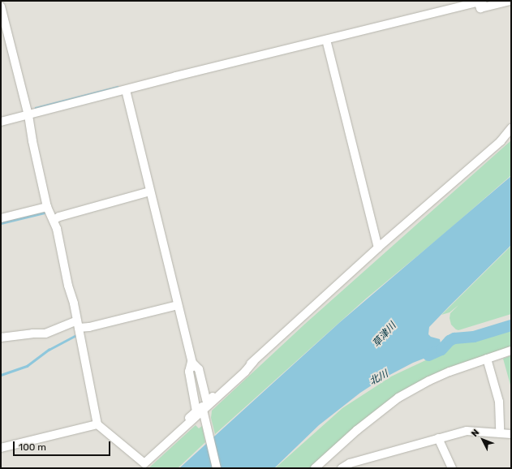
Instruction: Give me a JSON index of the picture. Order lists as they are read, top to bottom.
{
  "water": ["草津川", "北川"],
  "scale_bar": "100 m",
  "north": "top left"
}
